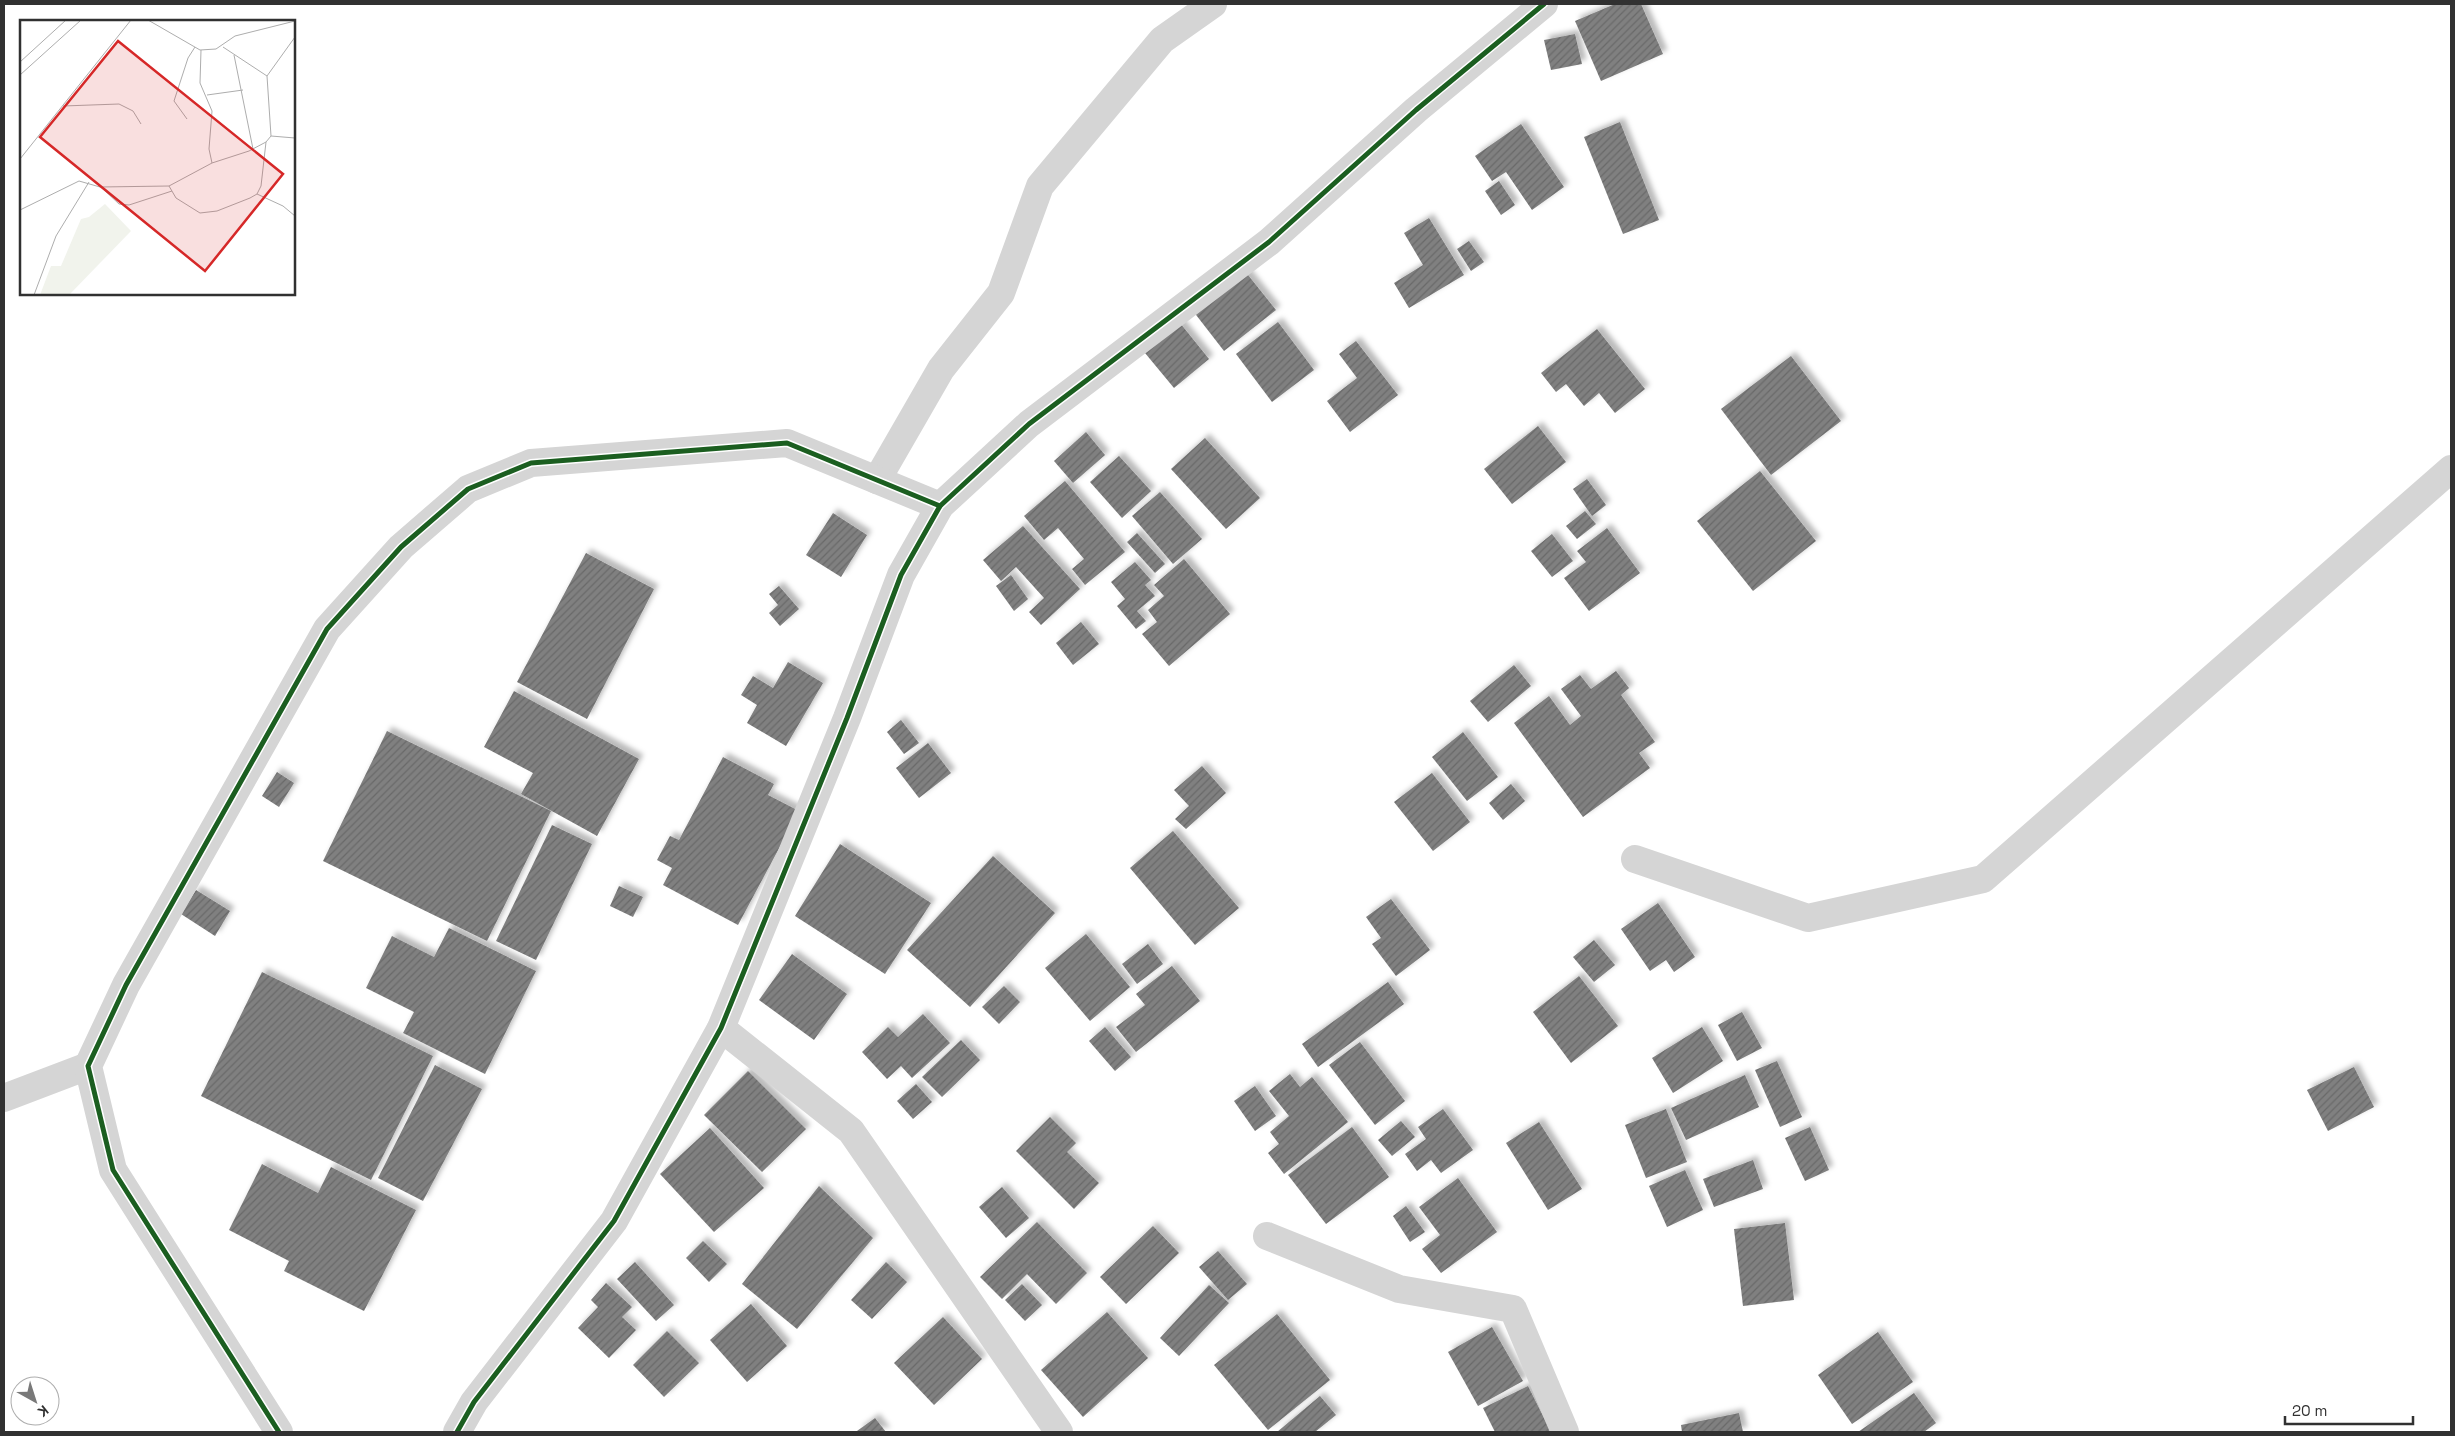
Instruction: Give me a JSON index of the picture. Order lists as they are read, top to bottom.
{
  "scale_bar": "20 m",
  "north": "bottom right"
}
